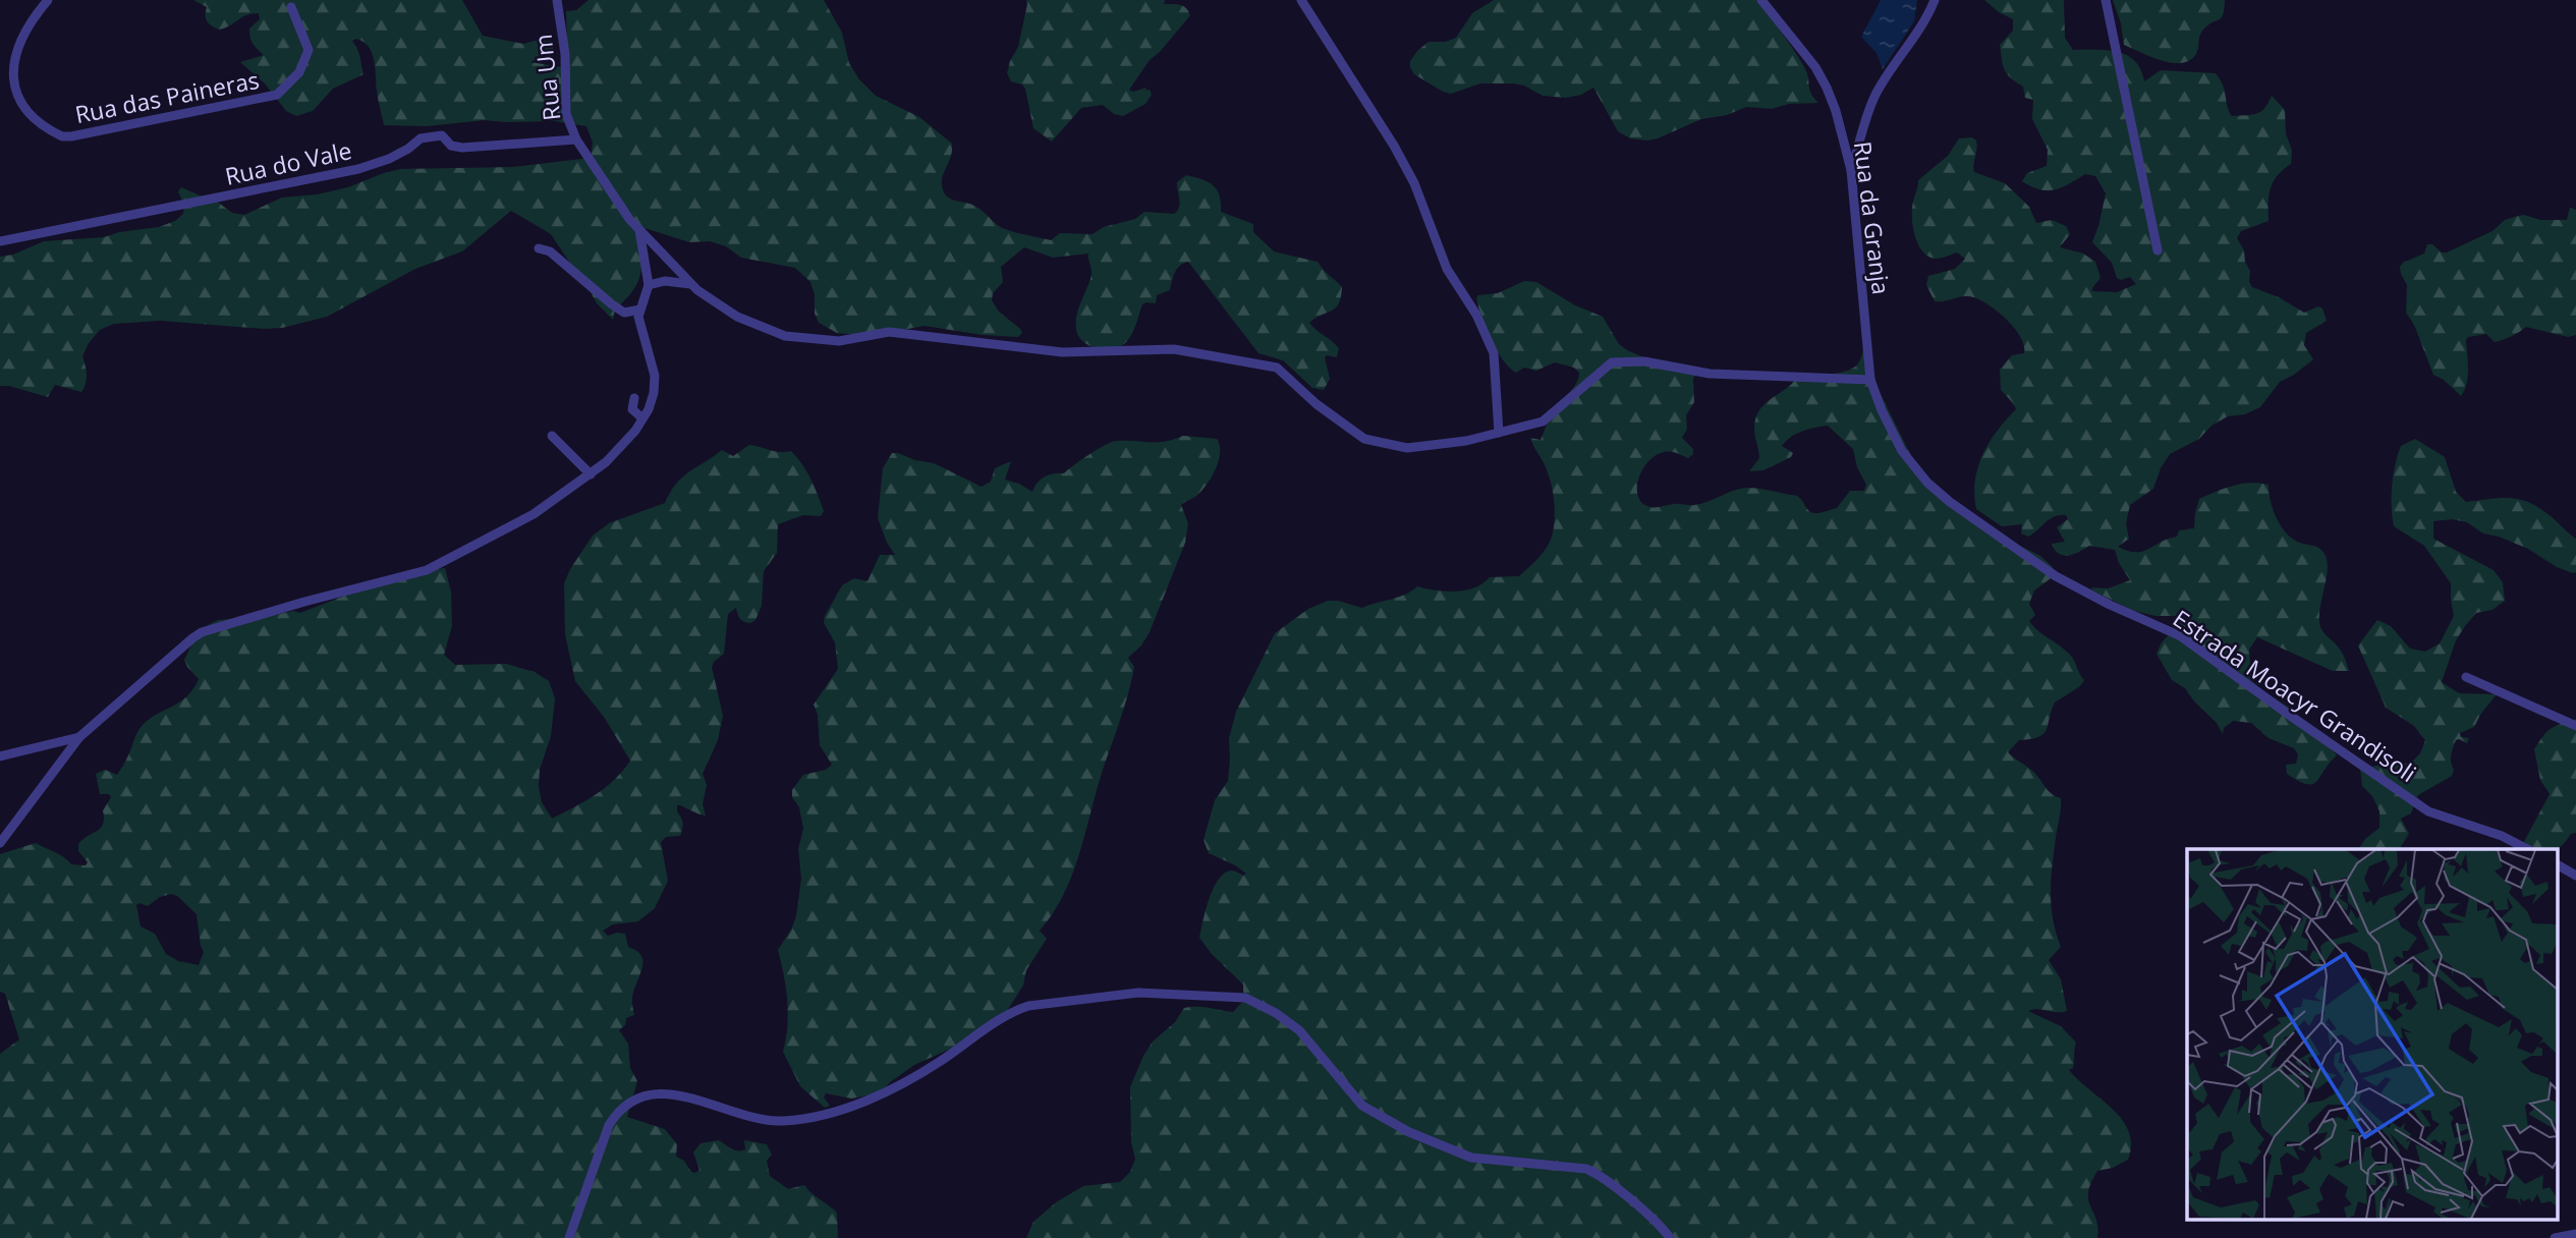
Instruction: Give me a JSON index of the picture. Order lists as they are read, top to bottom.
{
  "streets": {
    "street": [
      "Rua Um",
      "Rua das Paineras",
      "Rua do Vale",
      "Rua da Granja",
      "Estrada Moacyr Grandisoli"
    ]
  },
  "crossings": [
    ["Rua Um", "Rua do Vale"],
    ["Rua Um", "Rua da Granja"],
    ["Rua Um", "Estrada Moacyr Grandisoli"],
    ["Rua da Granja", "Estrada Moacyr Grandisoli"]
  ]
}
